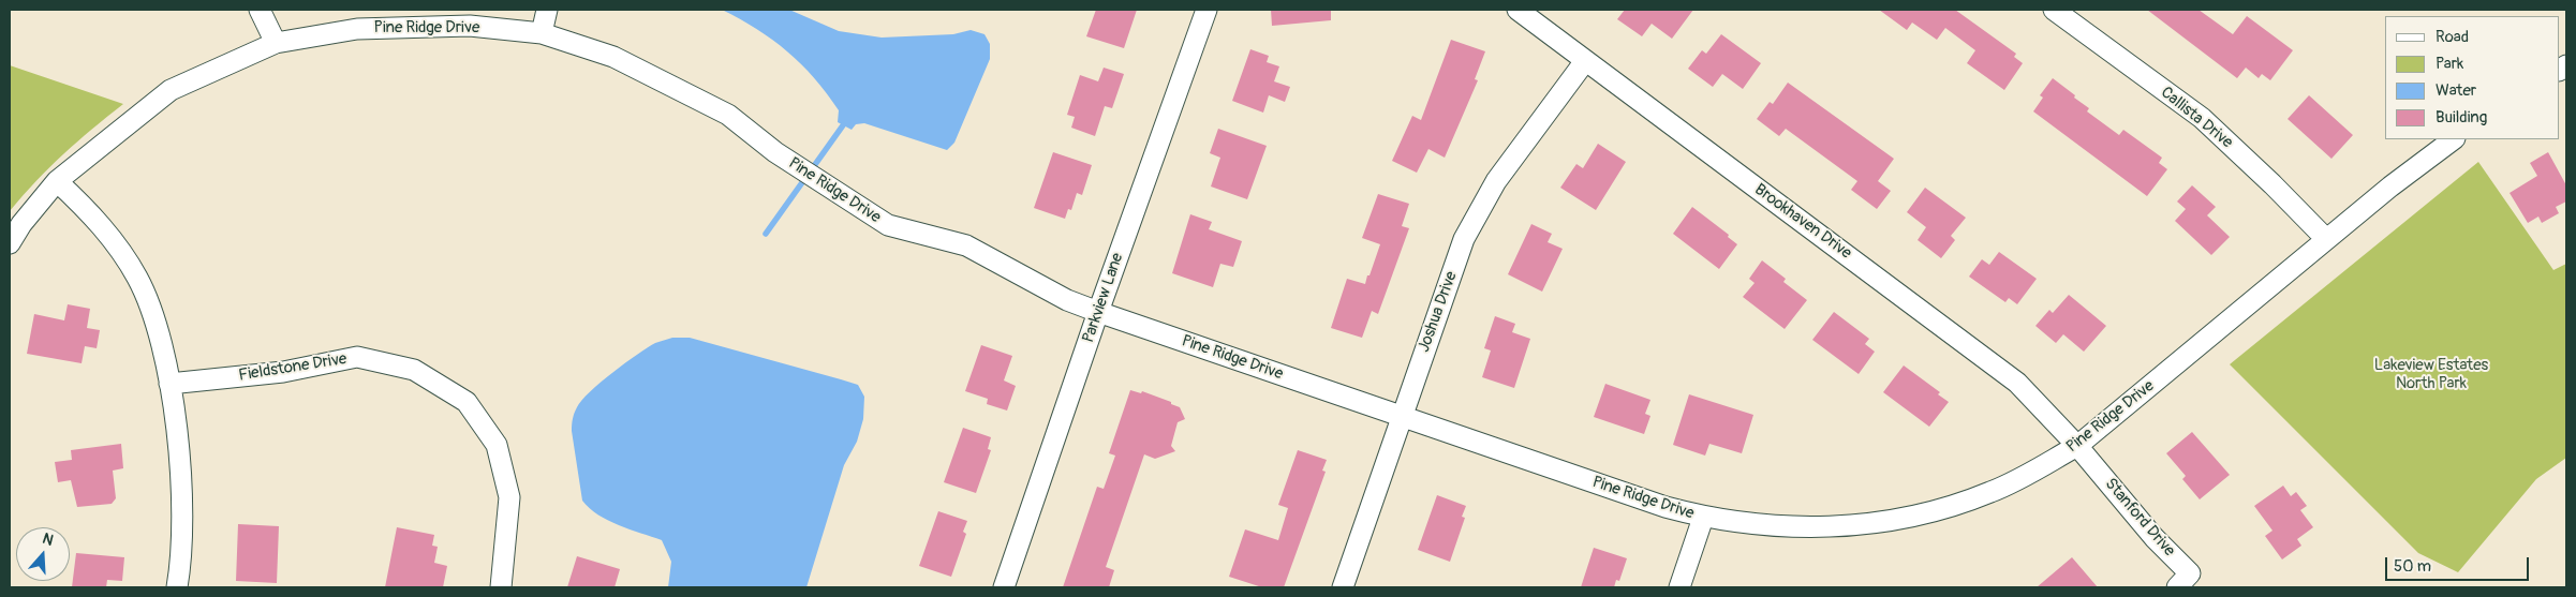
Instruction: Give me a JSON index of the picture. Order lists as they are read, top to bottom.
{
  "streets": {
    "street": [
      "Pine Ridge Drive",
      "Callista Drive",
      "Brookhaven Drive",
      "Parkview Lane",
      "Joshua Drive",
      "Fieldstone Drive",
      "Stanford Drive"
    ]
  },
  "crossings": [
    ["Pine Ridge Drive", "Callista Drive"],
    ["Pine Ridge Drive", "Brookhaven Drive"],
    ["Pine Ridge Drive", "Parkview Lane"],
    ["Pine Ridge Drive", "Joshua Drive"],
    ["Pine Ridge Drive", "Stanford Drive"],
    ["Brookhaven Drive", "Joshua Drive"],
    ["Brookhaven Drive", "Stanford Drive"]
  ],
  "parks": ["Lakeview Estates North Park"],
  "legend": [
    "Road",
    "Park",
    "Water",
    "Building"
  ],
  "scale_bar": "50 m",
  "north": "top"
}
